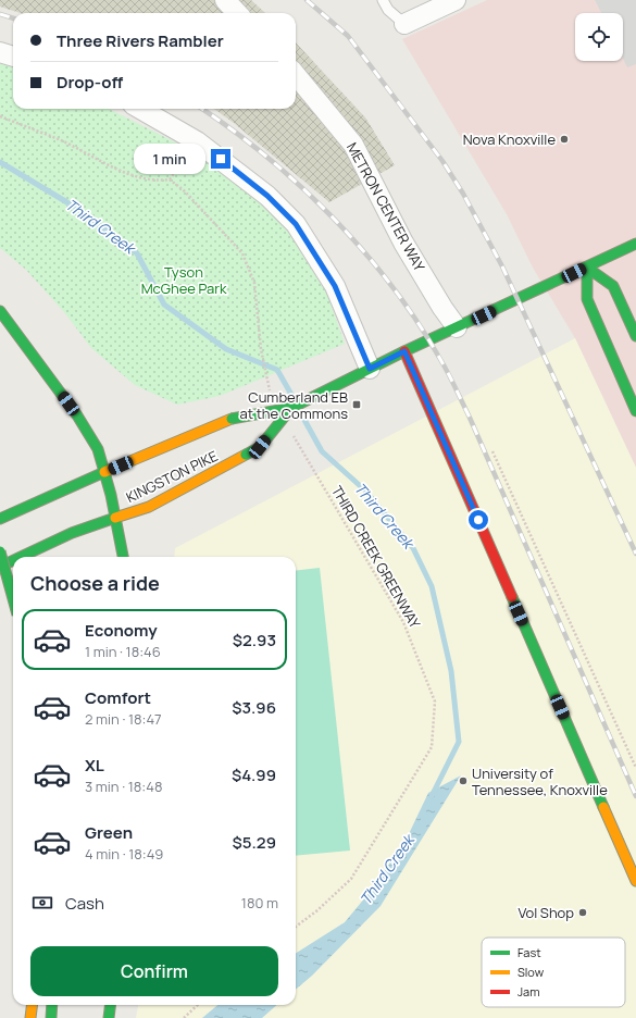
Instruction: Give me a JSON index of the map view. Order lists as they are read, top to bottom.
{
  "streets": {
    "main road": ["KINGSTON PIKE"],
    "street": ["METRON CENTER WAY"],
    "path": ["THIRD CREEK GREENWAY"]
  },
  "crossings": [
    ["METRON CENTER WAY", "KINGSTON PIKE"]
  ],
  "water": ["Third Creek"],
  "parks": ["Tyson McGhee Park"],
  "places": {
    "other": ["Nova Knoxville", "University of Tennessee, Knoxville", "Vol Shop"],
    "transit": ["Cumberland EB at the Commons"]
  },
  "legend": ["Fast", "Slow", "Jam"],
  "page": {
    "banner": ["Three Rivers Rambler", "Drop-off"],
    "bubble": "1 min",
    "heading": "Choose a ride",
    "list": [
      {
        "name": "Economy",
        "note": "1 min · 18:46",
        "value": "$2.93"
      },
      {
        "name": "Comfort",
        "note": "2 min · 18:47",
        "value": "$3.96"
      },
      {
        "name": "XL",
        "note": "3 min · 18:48",
        "value": "$4.99"
      },
      {
        "name": "Green",
        "note": "4 min · 18:49",
        "value": "$5.29"
      }
    ],
    "pay": ["Cash", "180 m"],
    "buttons": "Confirm"
  }
}
